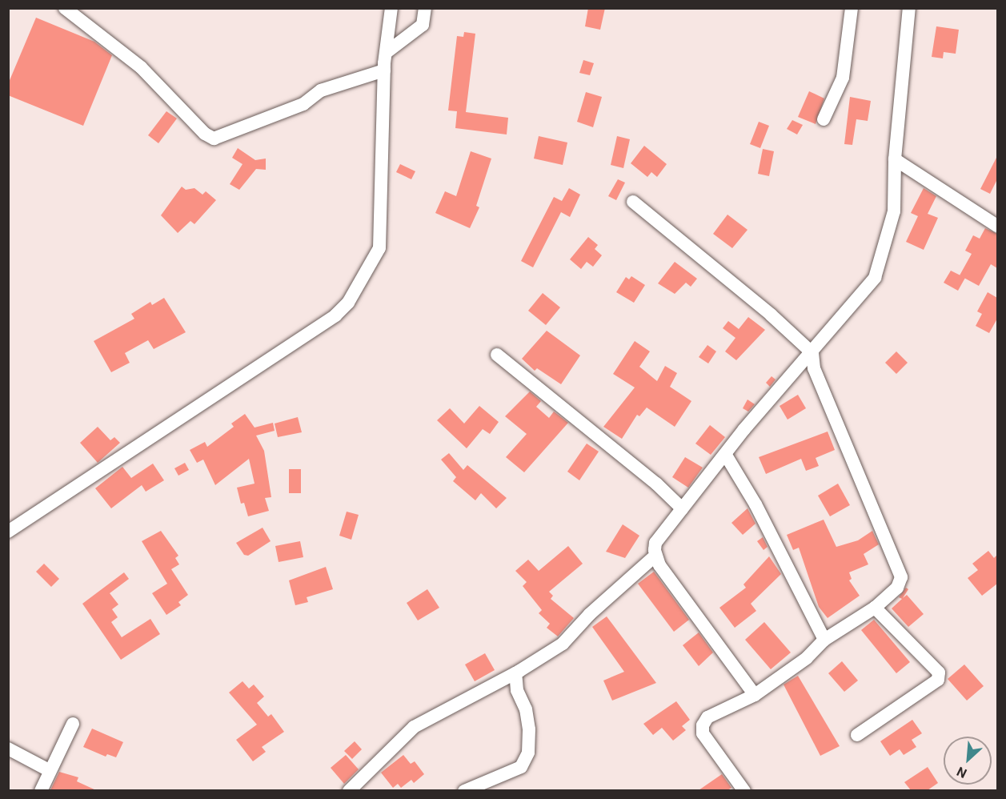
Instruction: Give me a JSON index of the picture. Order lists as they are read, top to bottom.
{
  "north": "bottom left"
}
